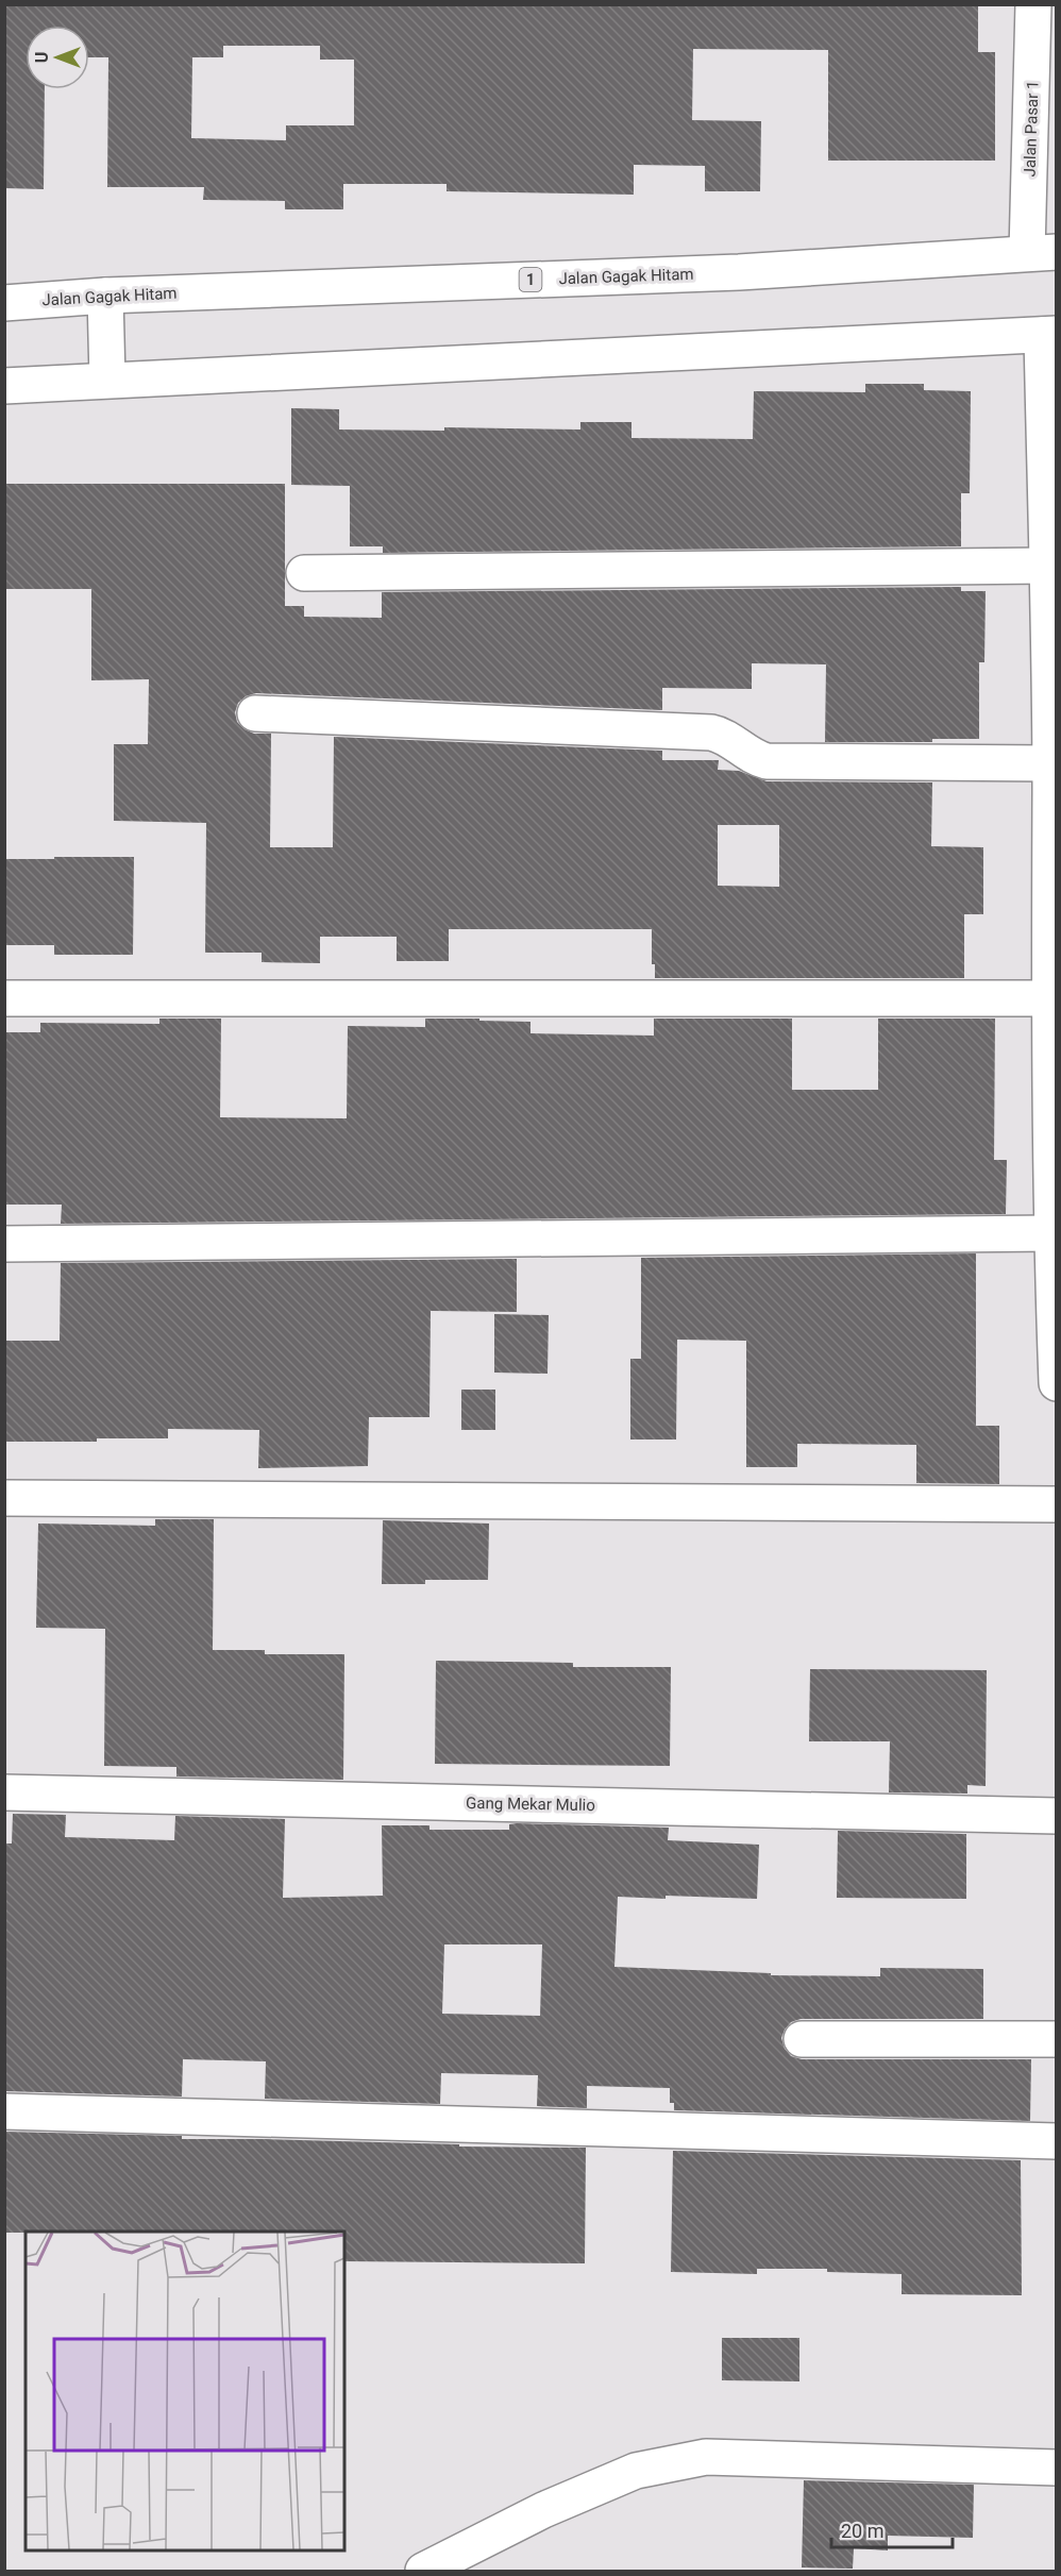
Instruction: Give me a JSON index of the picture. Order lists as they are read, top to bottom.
{
  "streets": {
    "main road": [
      "Jalan Pasar 1",
      "Jalan Gagak Hitam",
      "1",
      "Gang Mekar Mulio"
    ]
  },
  "crossings": [
    ["Jalan Pasar 1", "Jalan Gagak Hitam"]
  ],
  "scale_bar": "20 m",
  "north": "left"
}
